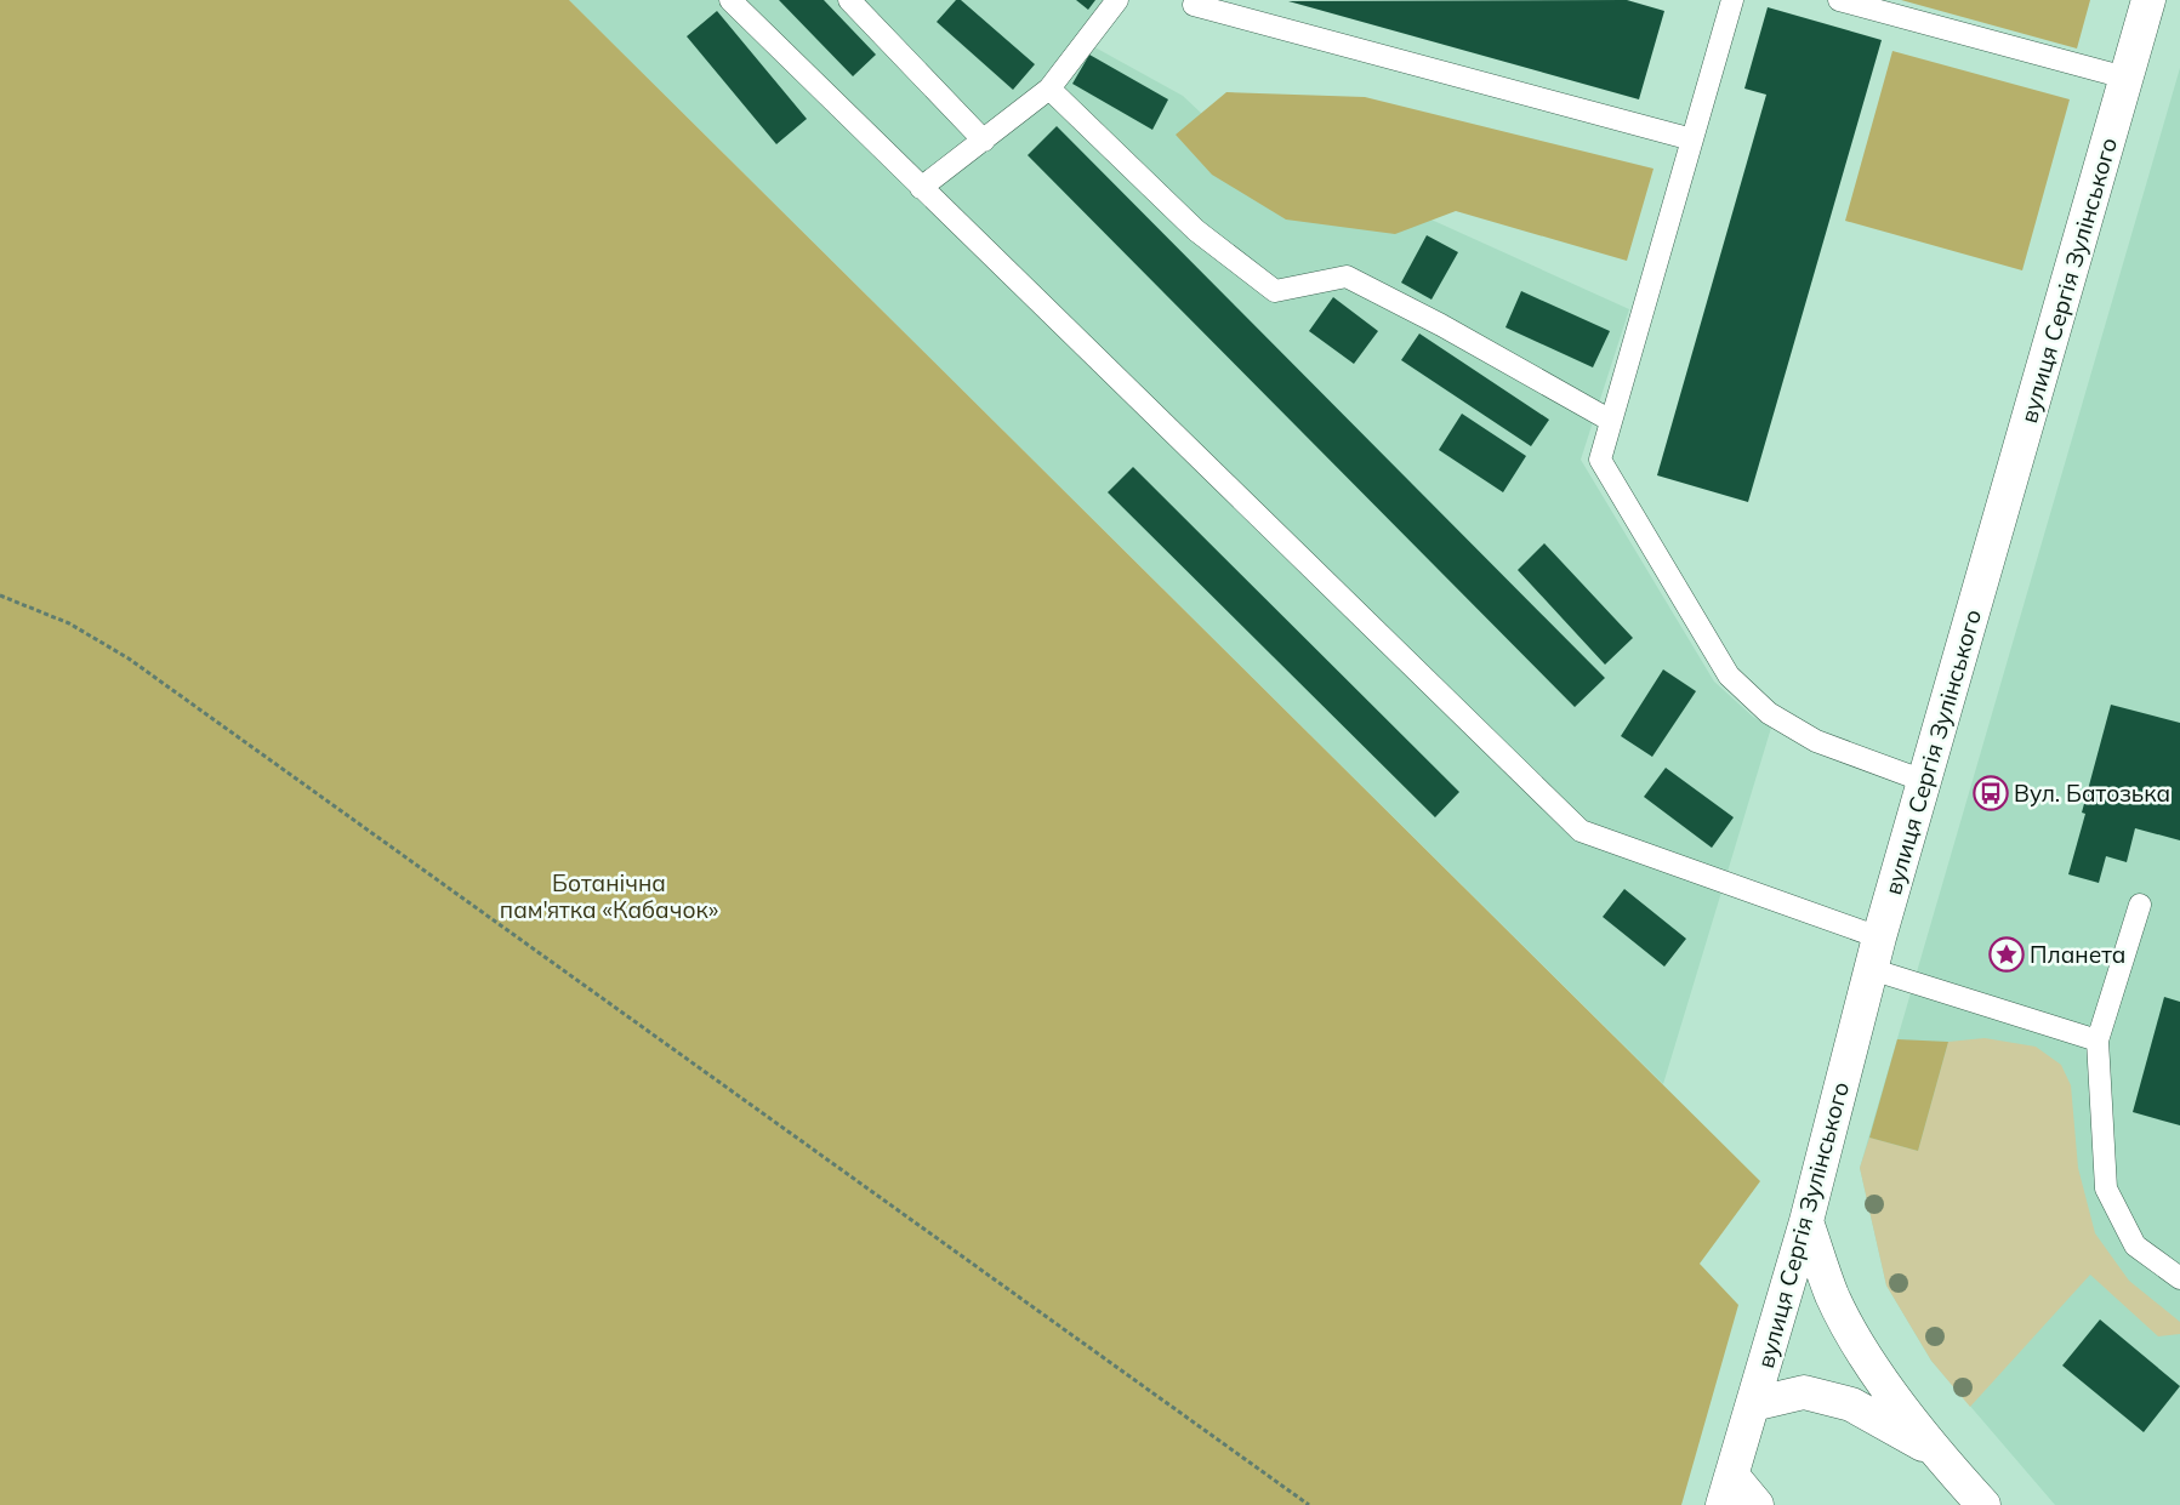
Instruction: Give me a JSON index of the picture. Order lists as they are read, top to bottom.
{
  "streets": {
    "street": ["вулиця Сергія Зулінського"]
  },
  "parks": ["Ботанічна пам'ятка «Кабачок»"],
  "places": {
    "bus stop": ["Вул. Батозька"],
    "place": ["Планета"]
  }
}
